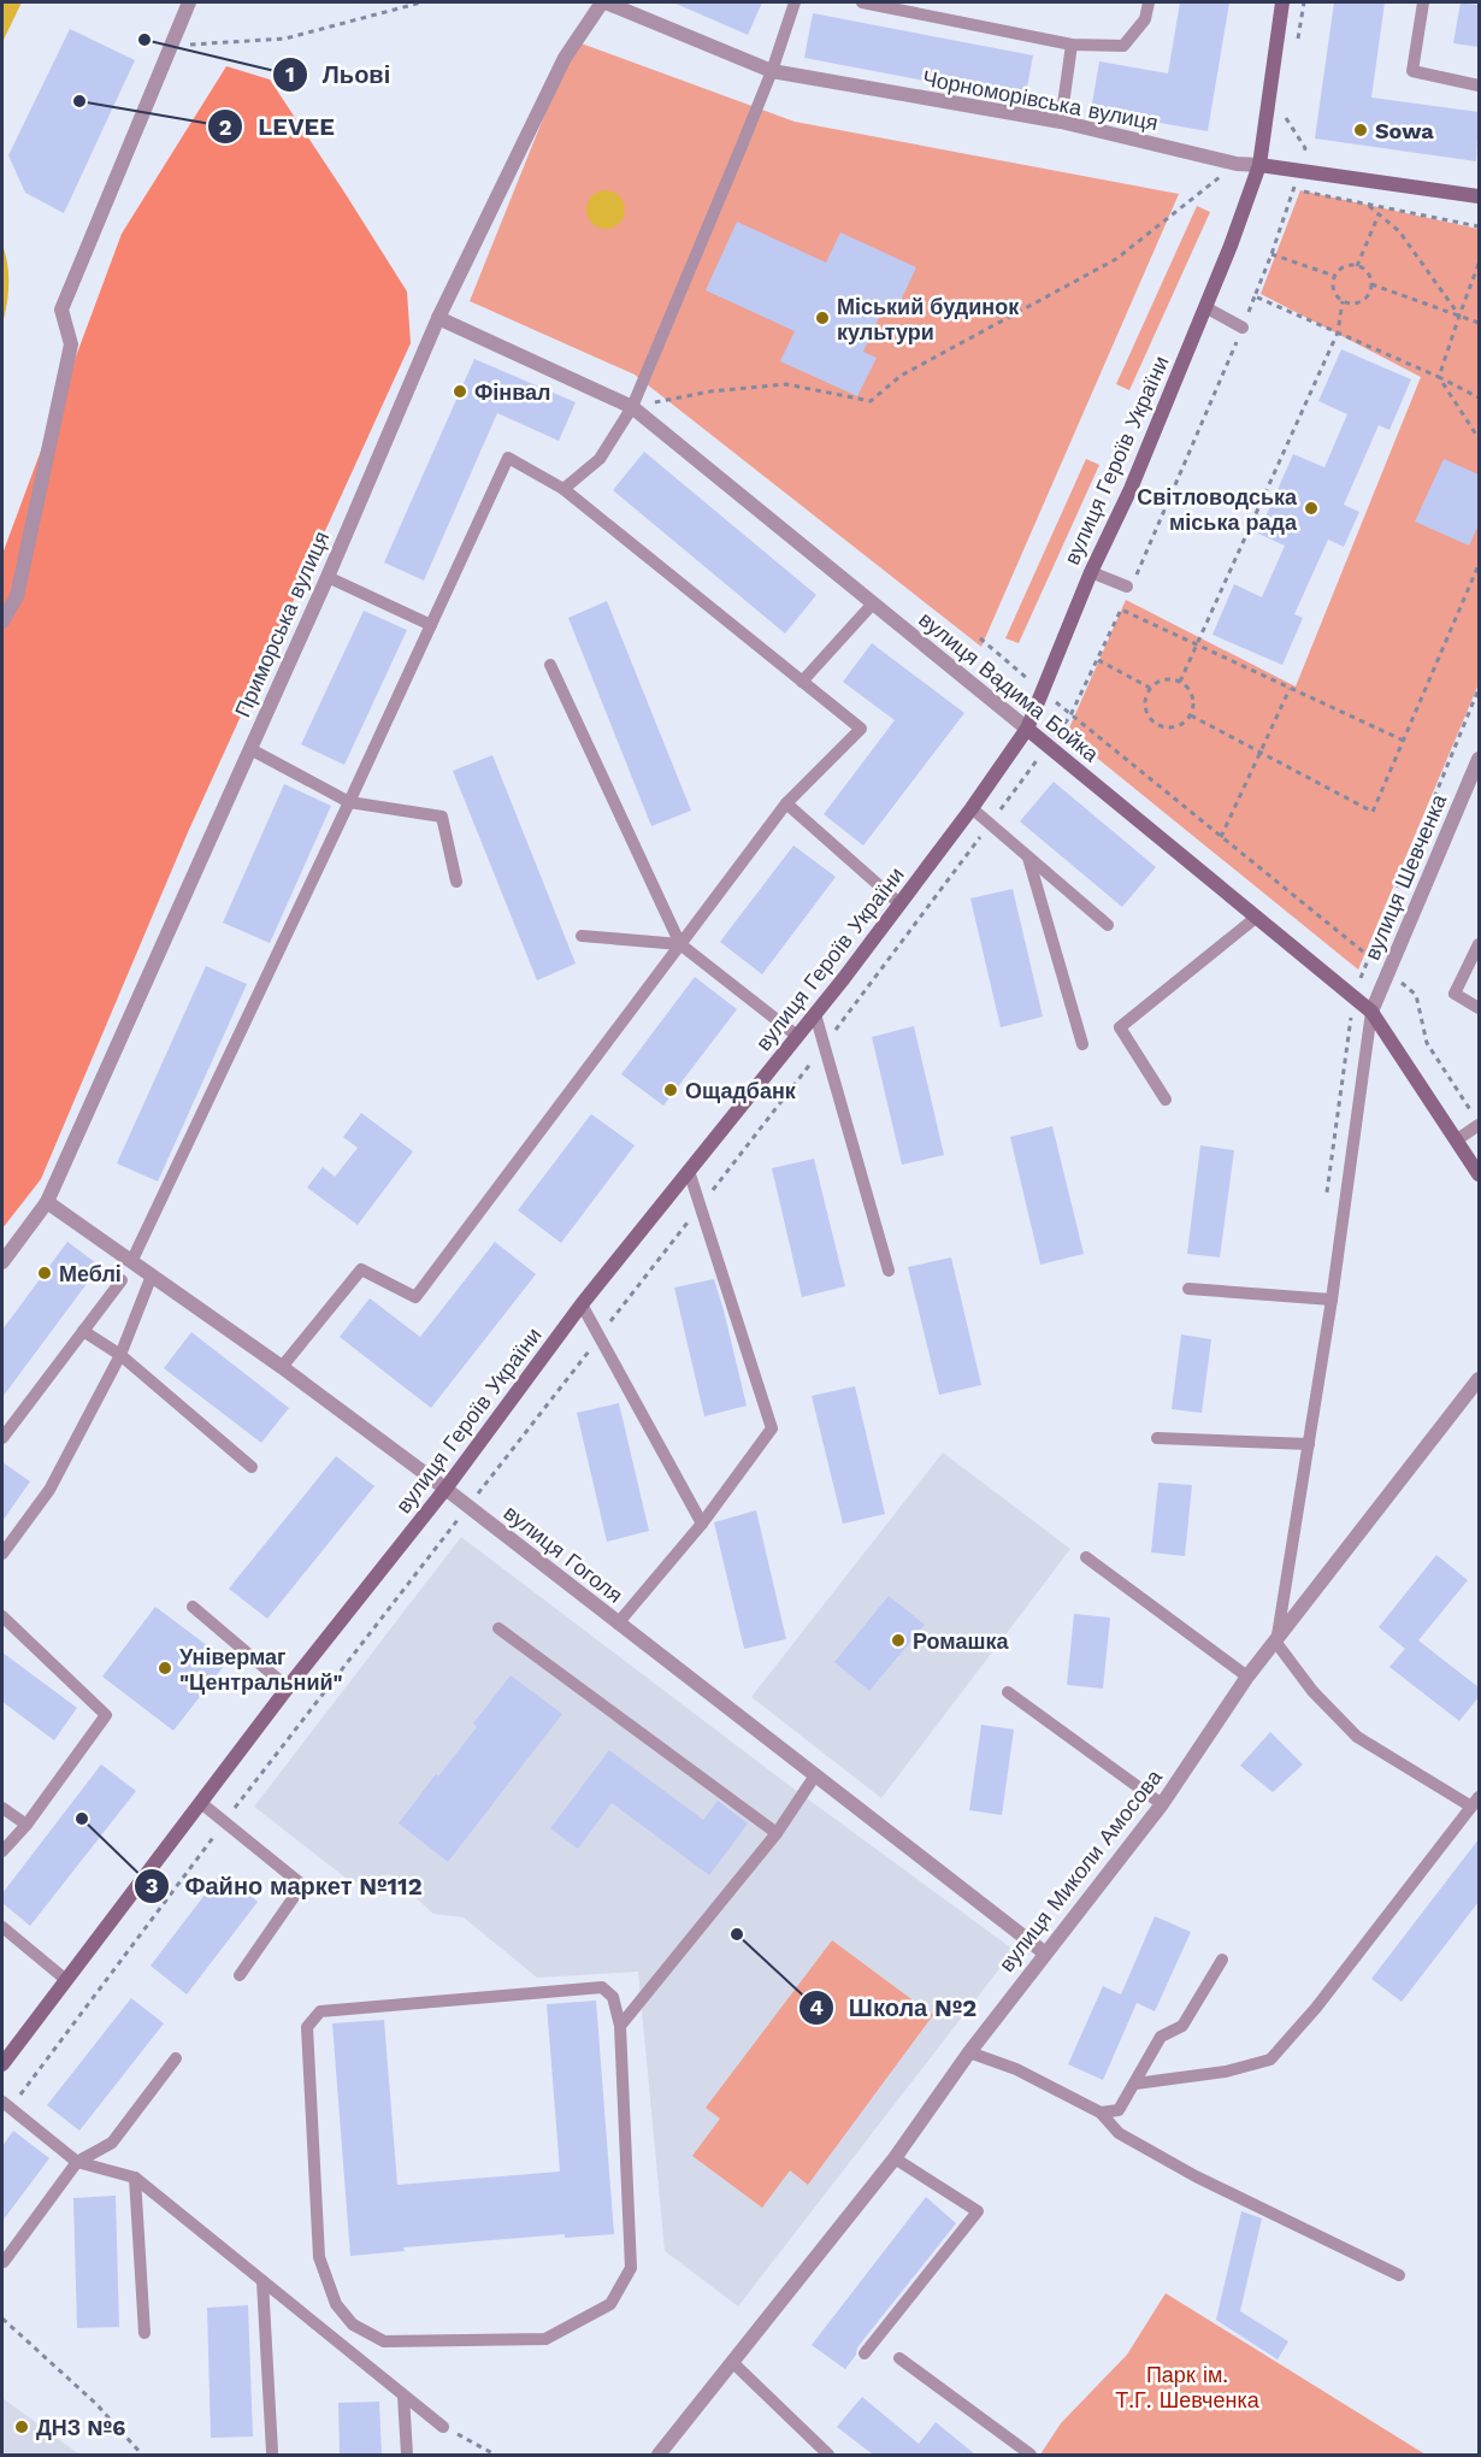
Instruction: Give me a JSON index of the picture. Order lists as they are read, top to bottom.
{
  "streets": {
    "main road": ["Чорноморівська вулиця", "вулиця Героїв України", "вулиця Вадима Бойка"],
    "street": [
      "Приморська вулиця",
      "вулиця Шевченка",
      "вулиця Гоголя",
      "вулиця Миколи Амосова"
    ]
  },
  "crossings": [
    ["Чорноморівська вулиця", "вулиця Героїв України"],
    ["Чорноморівська вулиця", "Приморська вулиця"],
    ["вулиця Героїв України", "вулиця Вадима Бойка"],
    ["вулиця Героїв України", "вулиця Гоголя"],
    ["Приморська вулиця", "вулиця Вадима Бойка"],
    ["Приморська вулиця", "вулиця Гоголя"],
    ["вулиця Вадима Бойка", "вулиця Шевченка"],
    ["вулиця Гоголя", "вулиця Миколи Амосова"]
  ],
  "parks": ["Парк ім. Т.Г. Шевченка"],
  "places": [
    "Льові",
    "LEVEE",
    "Sowa",
    "Міський будинок культури",
    "Фінвал",
    "Світловодська міська рада",
    "Ощадбанк",
    "Меблі",
    "Ромашка",
    "Універмаг \"Центральний\"",
    "Файно маркет №112",
    "Школа №2",
    "ДНЗ №6"
  ]
}
